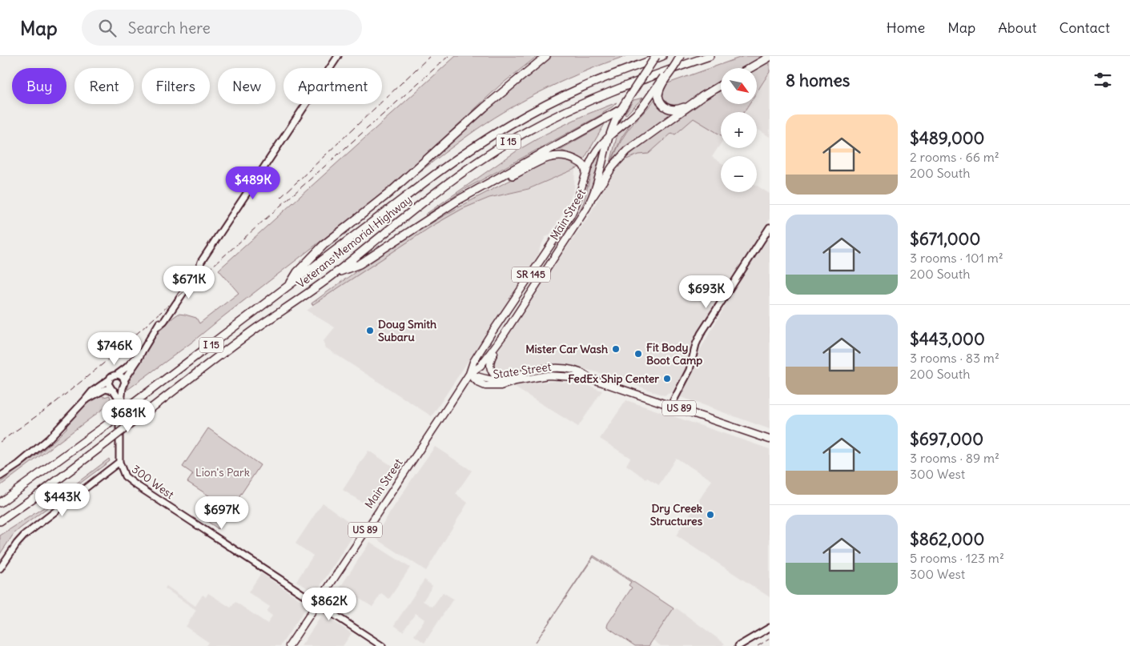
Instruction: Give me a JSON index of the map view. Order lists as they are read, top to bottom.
{
  "streets": {
    "highway": [
      "I 15",
      "Main Street",
      "Veterans Memorial Highway",
      "SR 145"
    ],
    "main road": ["State Street", "US 89"],
    "street": ["300 West"]
  },
  "crossings": [
    ["Main Street", "State Street"],
    ["Main Street", "300 West"]
  ],
  "parks": ["Lion's Park"],
  "places": [
    "Doug Smith Subaru",
    "Mister Car Wash",
    "Fit Body Boot Camp",
    "FedEx Ship Center",
    "Dry Creek Structures"
  ],
  "north": "bottom right",
  "page": {
    "header": "Map",
    "search": "Search here",
    "nav": [
      "Home",
      "Map",
      "About",
      "Contact"
    ],
    "heading": "8 homes",
    "map_buttons": ["+", "−"],
    "chip": [
      "Buy",
      "Rent",
      "Filters",
      "New",
      "Apartment"
    ],
    "list": [
      {
        "name": "$489,000",
        "note": "2 rooms · 66 m² · 200 South"
      },
      {
        "name": "$671,000",
        "note": "3 rooms · 101 m² · 200 South"
      },
      {
        "name": "$443,000",
        "note": "3 rooms · 83 m² · 200 South"
      },
      {
        "name": "$697,000",
        "note": "3 rooms · 89 m² · 300 West"
      },
      {
        "name": "$862,000",
        "note": "5 rooms · 123 m² · 300 West"
      }
    ],
    "price": [
      "$489K",
      "$671K",
      "$693K",
      "$746K",
      "$681K",
      "$443K",
      "$697K",
      "$862K"
    ]
  }
}
